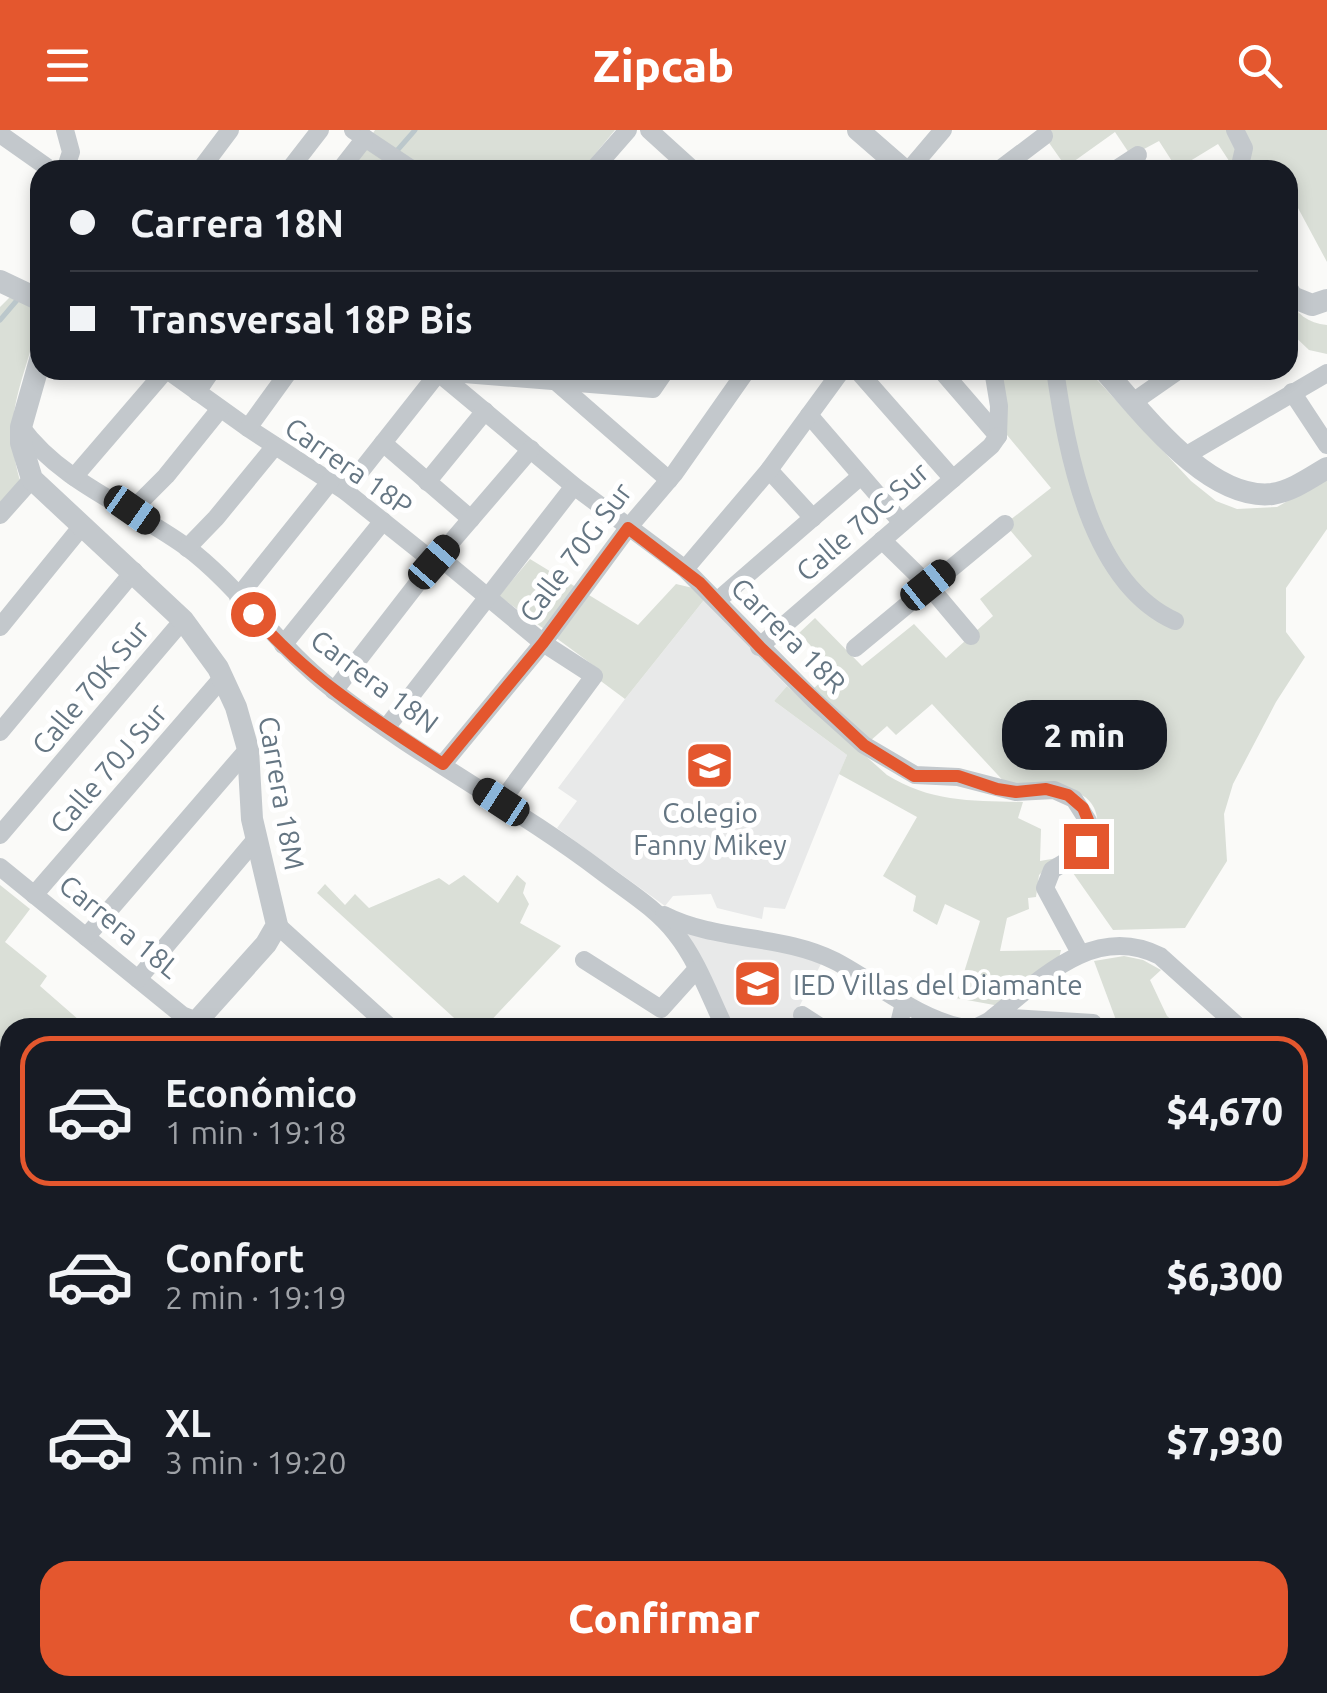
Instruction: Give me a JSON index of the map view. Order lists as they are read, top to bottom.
{
  "streets": {
    "street": [
      "Carrera 18P",
      "Calle 70C Sur",
      "Calle 70G Sur",
      "Carrera 18R",
      "Carrera 18N",
      "Calle 70K Sur",
      "Calle 70J Sur",
      "Carrera 18M",
      "Carrera 18L"
    ]
  },
  "crossings": [
    ["Carrera 18P", "Calle 70G Sur"],
    ["Carrera 18P", "Carrera 18N"],
    ["Calle 70C Sur", "Carrera 18R"],
    ["Calle 70G Sur", "Carrera 18R"],
    ["Calle 70G Sur", "Carrera 18N"],
    ["Calle 70K Sur", "Carrera 18M"],
    ["Calle 70J Sur", "Carrera 18M"],
    ["Calle 70J Sur", "Carrera 18L"]
  ],
  "places": {
    "school or university": ["Colegio Fanny Mikey", "IED Villas del Diamante"]
  },
  "page": {
    "header": "Zipcab",
    "banner": ["Carrera 18N", "Transversal 18P Bis"],
    "bubble": "2 min",
    "list": [
      {
        "name": "Económico",
        "note": "1 min · 19:18",
        "value": "$4,670"
      },
      {
        "name": "Confort",
        "note": "2 min · 19:19",
        "value": "$6,300"
      },
      {
        "name": "XL",
        "note": "3 min · 19:20",
        "value": "$7,930"
      }
    ],
    "buttons": "Confirmar"
  }
}
